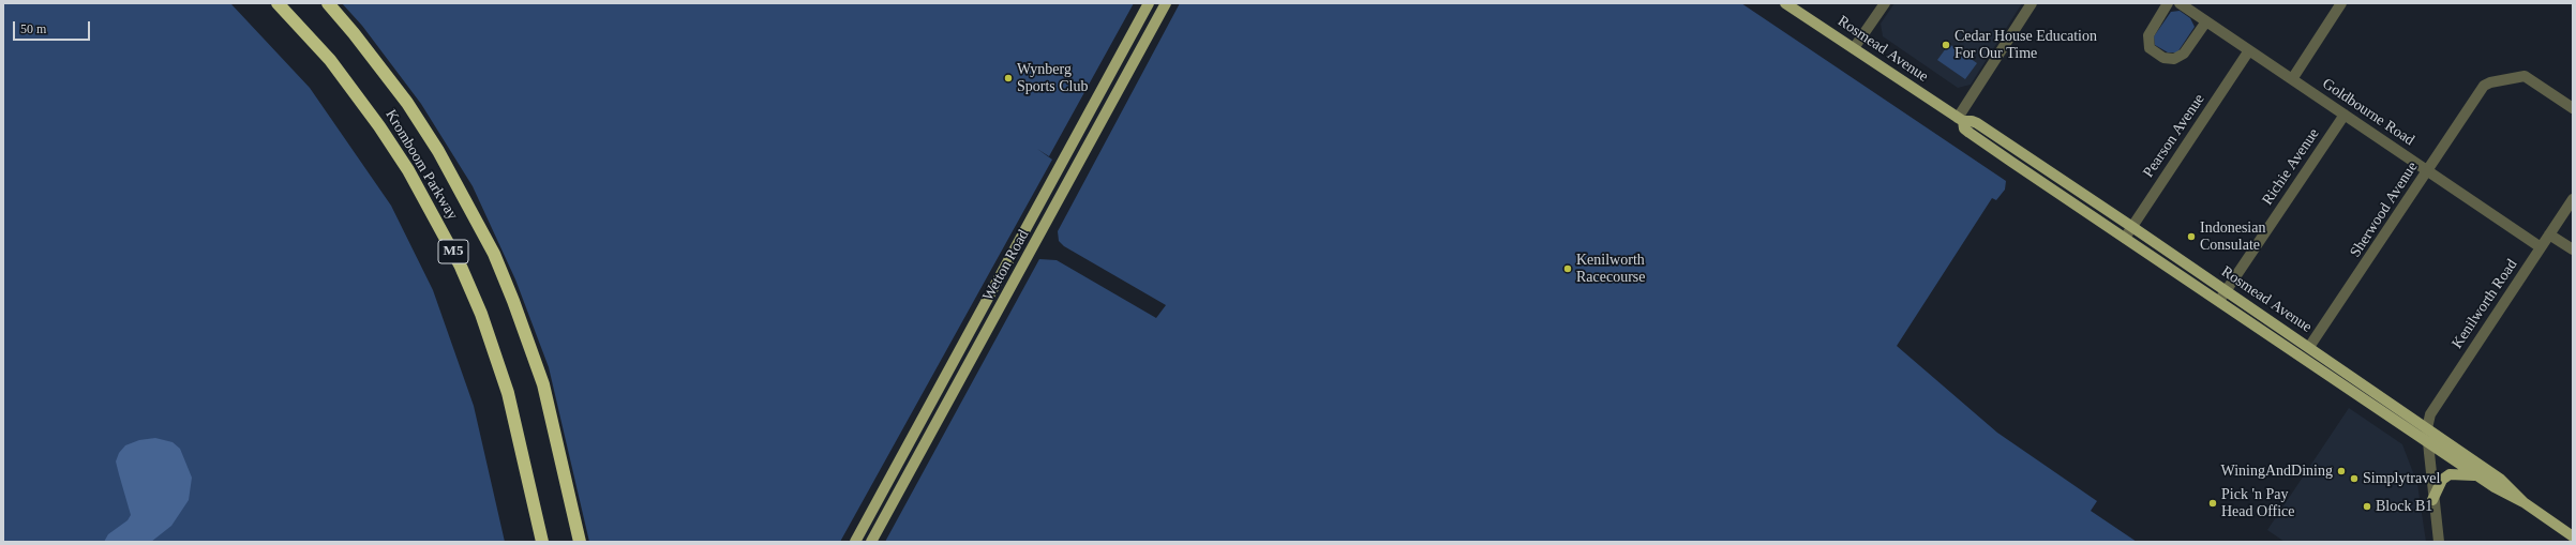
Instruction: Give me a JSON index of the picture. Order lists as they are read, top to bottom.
{
  "streets": {
    "highway": ["Kromboom Parkway", "M5"],
    "main road": ["Rosmead Avenue", "Wetton Road"],
    "street": [
      "Goldbourne Road",
      "Pearson Avenue",
      "Richie Avenue",
      "Sherwood Avenue",
      "Kenilworth Road"
    ]
  },
  "crossings": [
    ["Rosmead Avenue", "Pearson Avenue"],
    ["Rosmead Avenue", "Richie Avenue"],
    ["Rosmead Avenue", "Sherwood Avenue"],
    ["Rosmead Avenue", "Kenilworth Road"],
    ["Goldbourne Road", "Pearson Avenue"],
    ["Goldbourne Road", "Richie Avenue"],
    ["Goldbourne Road", "Sherwood Avenue"],
    ["Goldbourne Road", "Kenilworth Road"]
  ],
  "places": [
    "Cedar House Education For Our Time",
    "Wynberg Sports Club",
    "Indonesian Consulate",
    "Kenilworth Racecourse",
    "WiningAndDining",
    "Simplytravel",
    "Pick 'n Pay Head Office",
    "Block B1"
  ],
  "scale_bar": "50 m"
}
